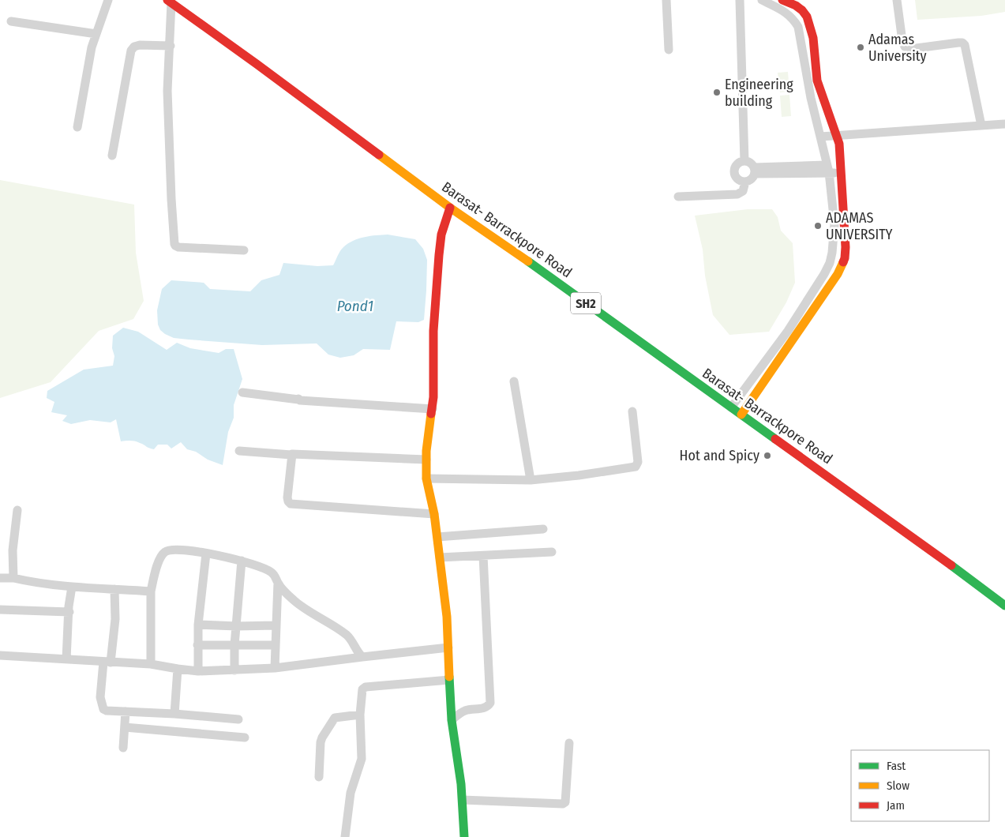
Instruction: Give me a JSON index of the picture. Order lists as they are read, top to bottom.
{
  "streets": {
    "street": ["Barasat- Barrackpore Road", "SH2"]
  },
  "water": ["Pond1"],
  "places": [
    "Adamas University",
    "Engineering building",
    "ADAMAS UNIVERSITY",
    "Hot and Spicy"
  ],
  "legend": ["Fast", "Slow", "Jam"]
}
